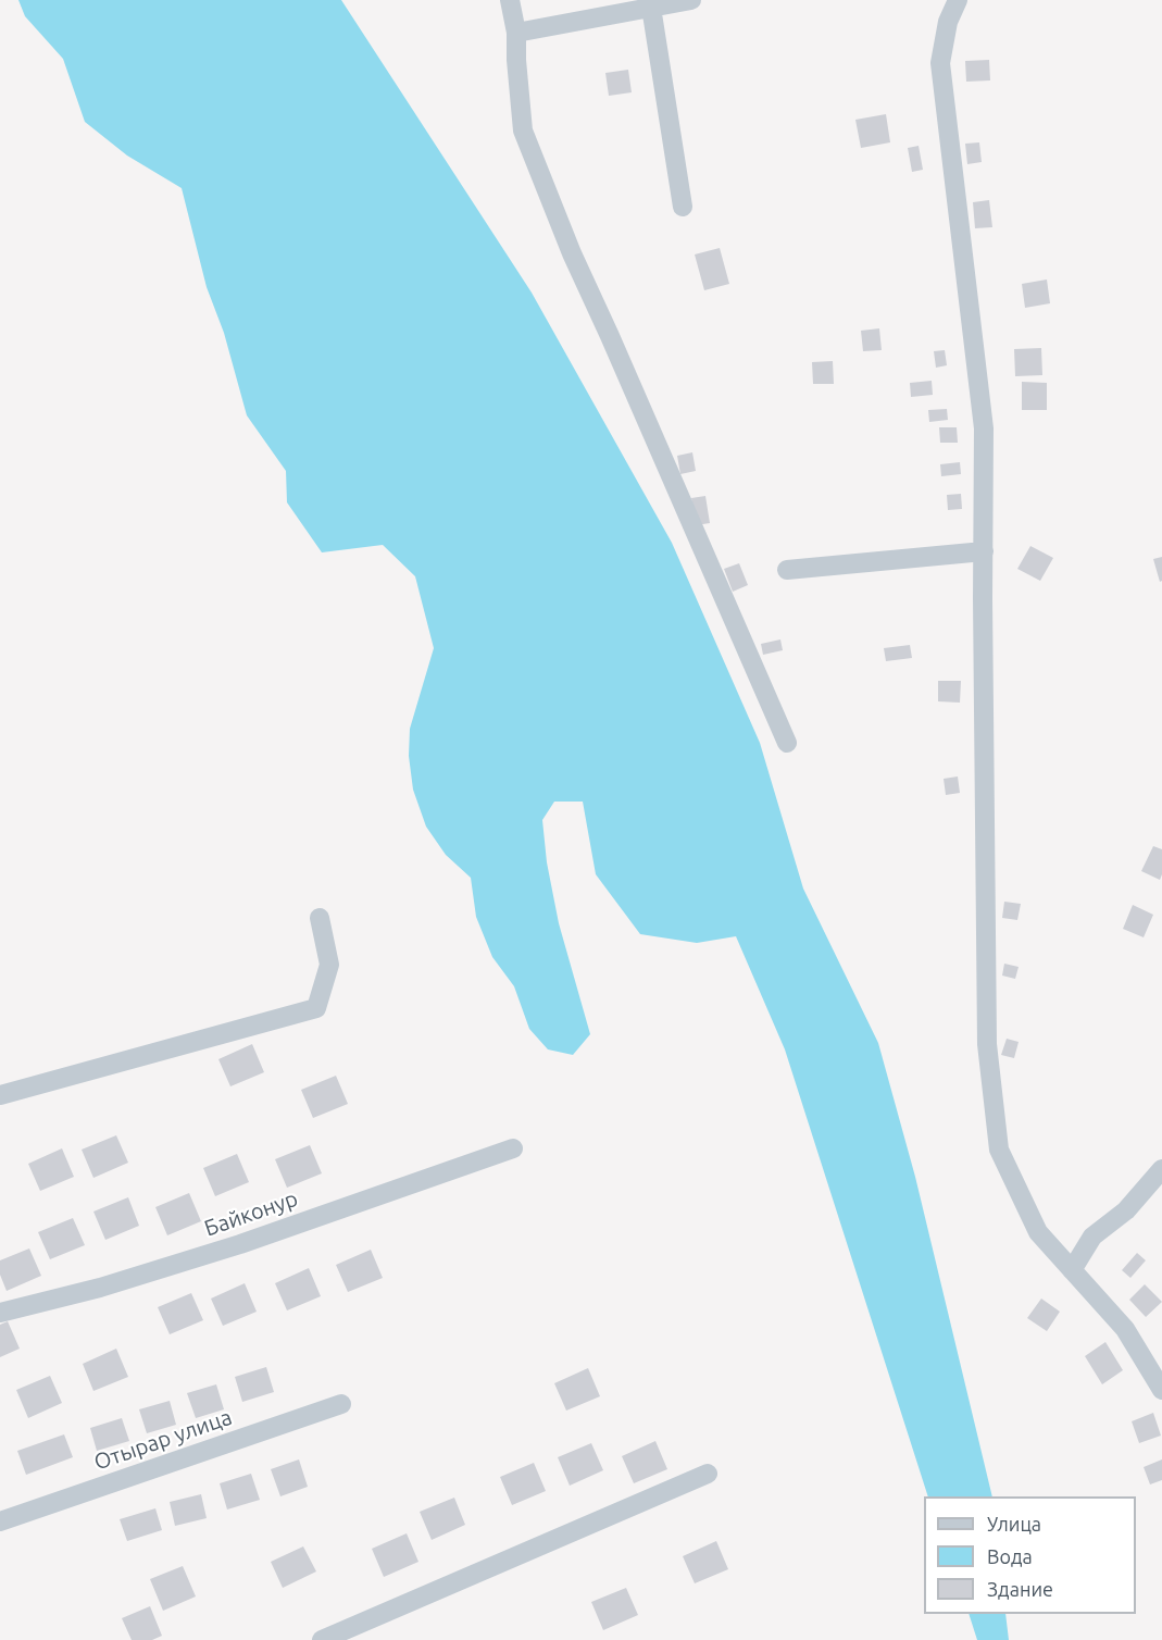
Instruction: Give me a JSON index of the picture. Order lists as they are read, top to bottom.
{
  "streets": {
    "street": ["Байконур", "Отырар улица"]
  },
  "legend": ["Улица", "Вода", "Здание"]
}
